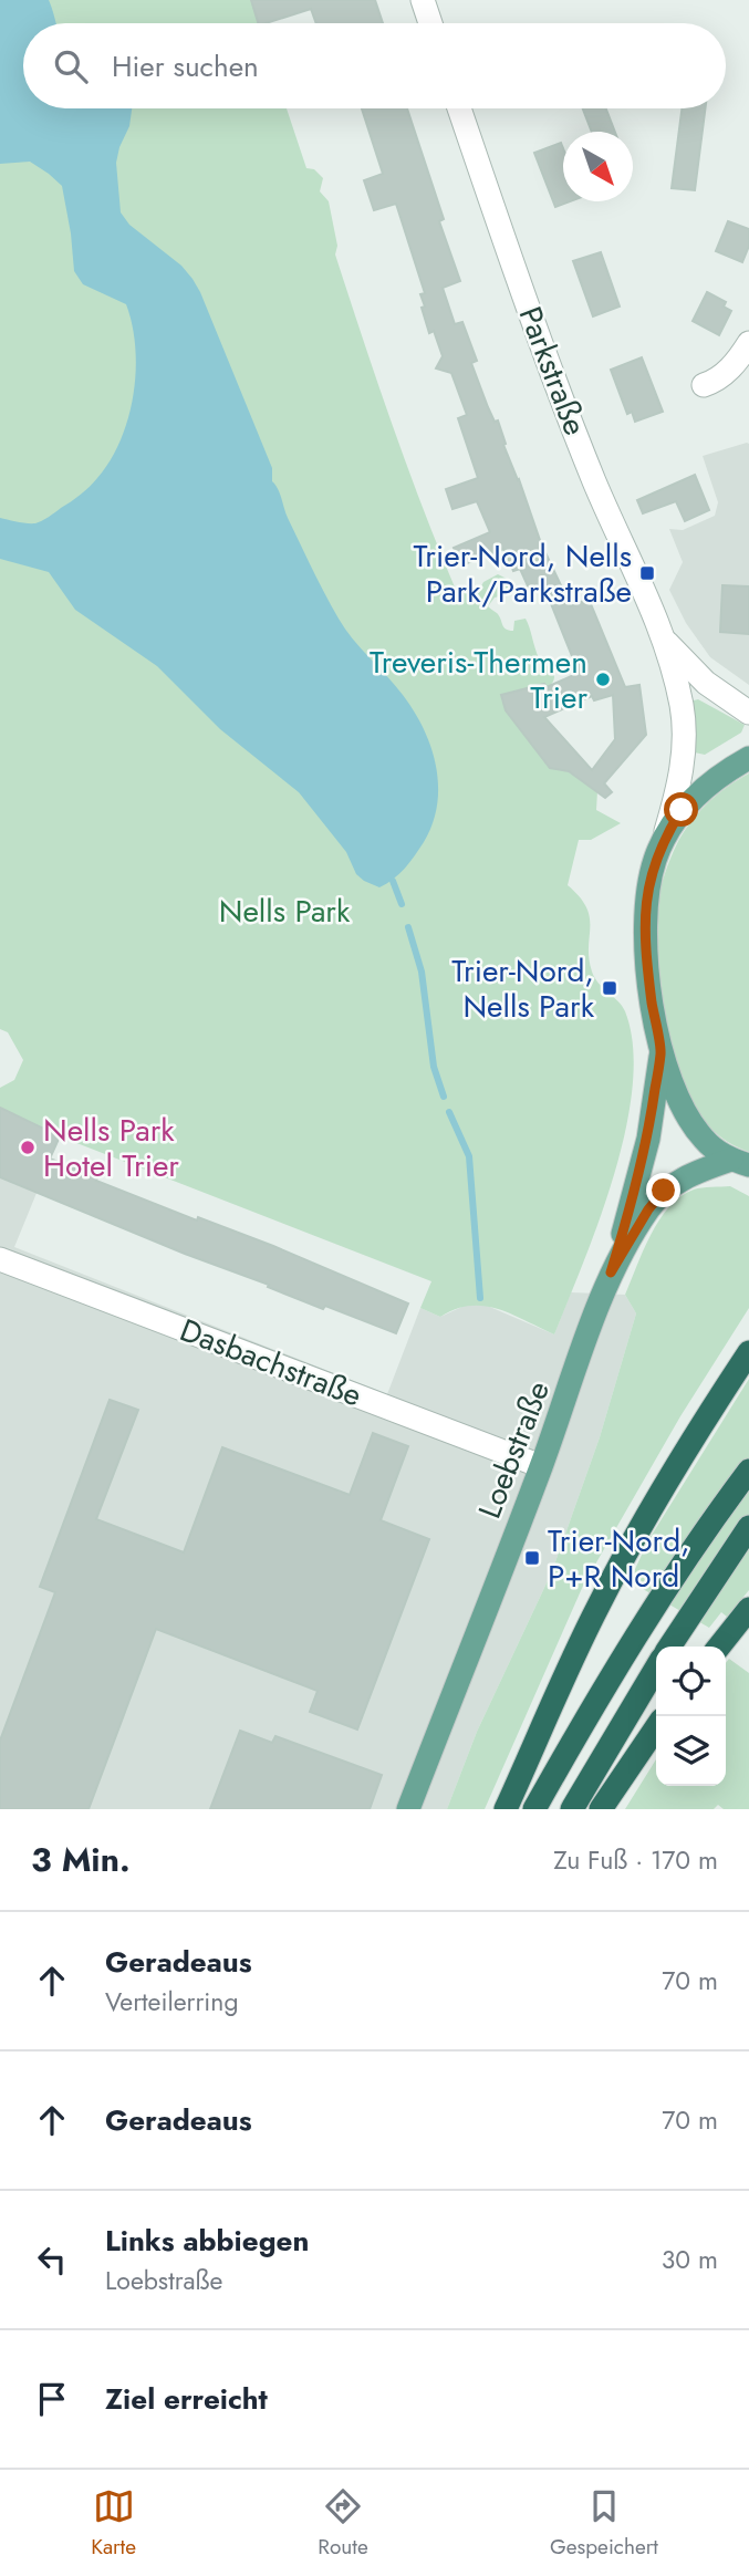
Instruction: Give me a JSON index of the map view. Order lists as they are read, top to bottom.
{
  "streets": {
    "main road": ["Loebstraße"],
    "street": ["Parkstraße", "Dasbachstraße"]
  },
  "crossings": [
    ["Dasbachstraße", "Loebstraße"]
  ],
  "parks": ["Nells Park"],
  "places": {
    "transit": ["Trier-Nord, Nells Park/Parkstraße", "Trier-Nord, Nells Park", "Trier-Nord, P+R Nord"],
    "other": ["Treveris-Thermen Trier", "Nells Park Hotel Trier"]
  },
  "north": "bottom right",
  "page": {
    "search": "Hier suchen",
    "heading": ["3 Min.", "Zu Fuß · 170 m"],
    "list": [
      ["Geradeaus", "Verteilerring", "70 m"],
      ["Geradeaus", "70 m"],
      ["Links abbiegen", "Loebstraße", "30 m"],
      "Ziel erreicht"
    ],
    "nav": ["Karte", "Route", "Gespeichert"]
  }
}
